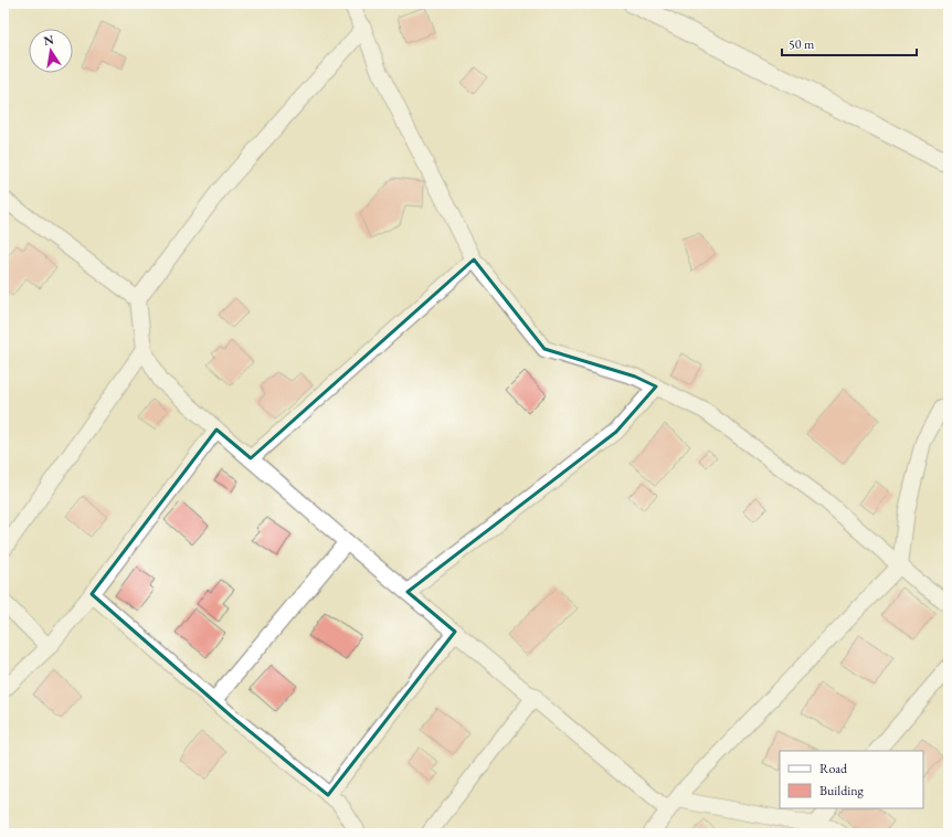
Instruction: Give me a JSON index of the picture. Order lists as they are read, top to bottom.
{
  "legend": ["Road", "Building"],
  "scale_bar": "50 m",
  "north": "top"
}
